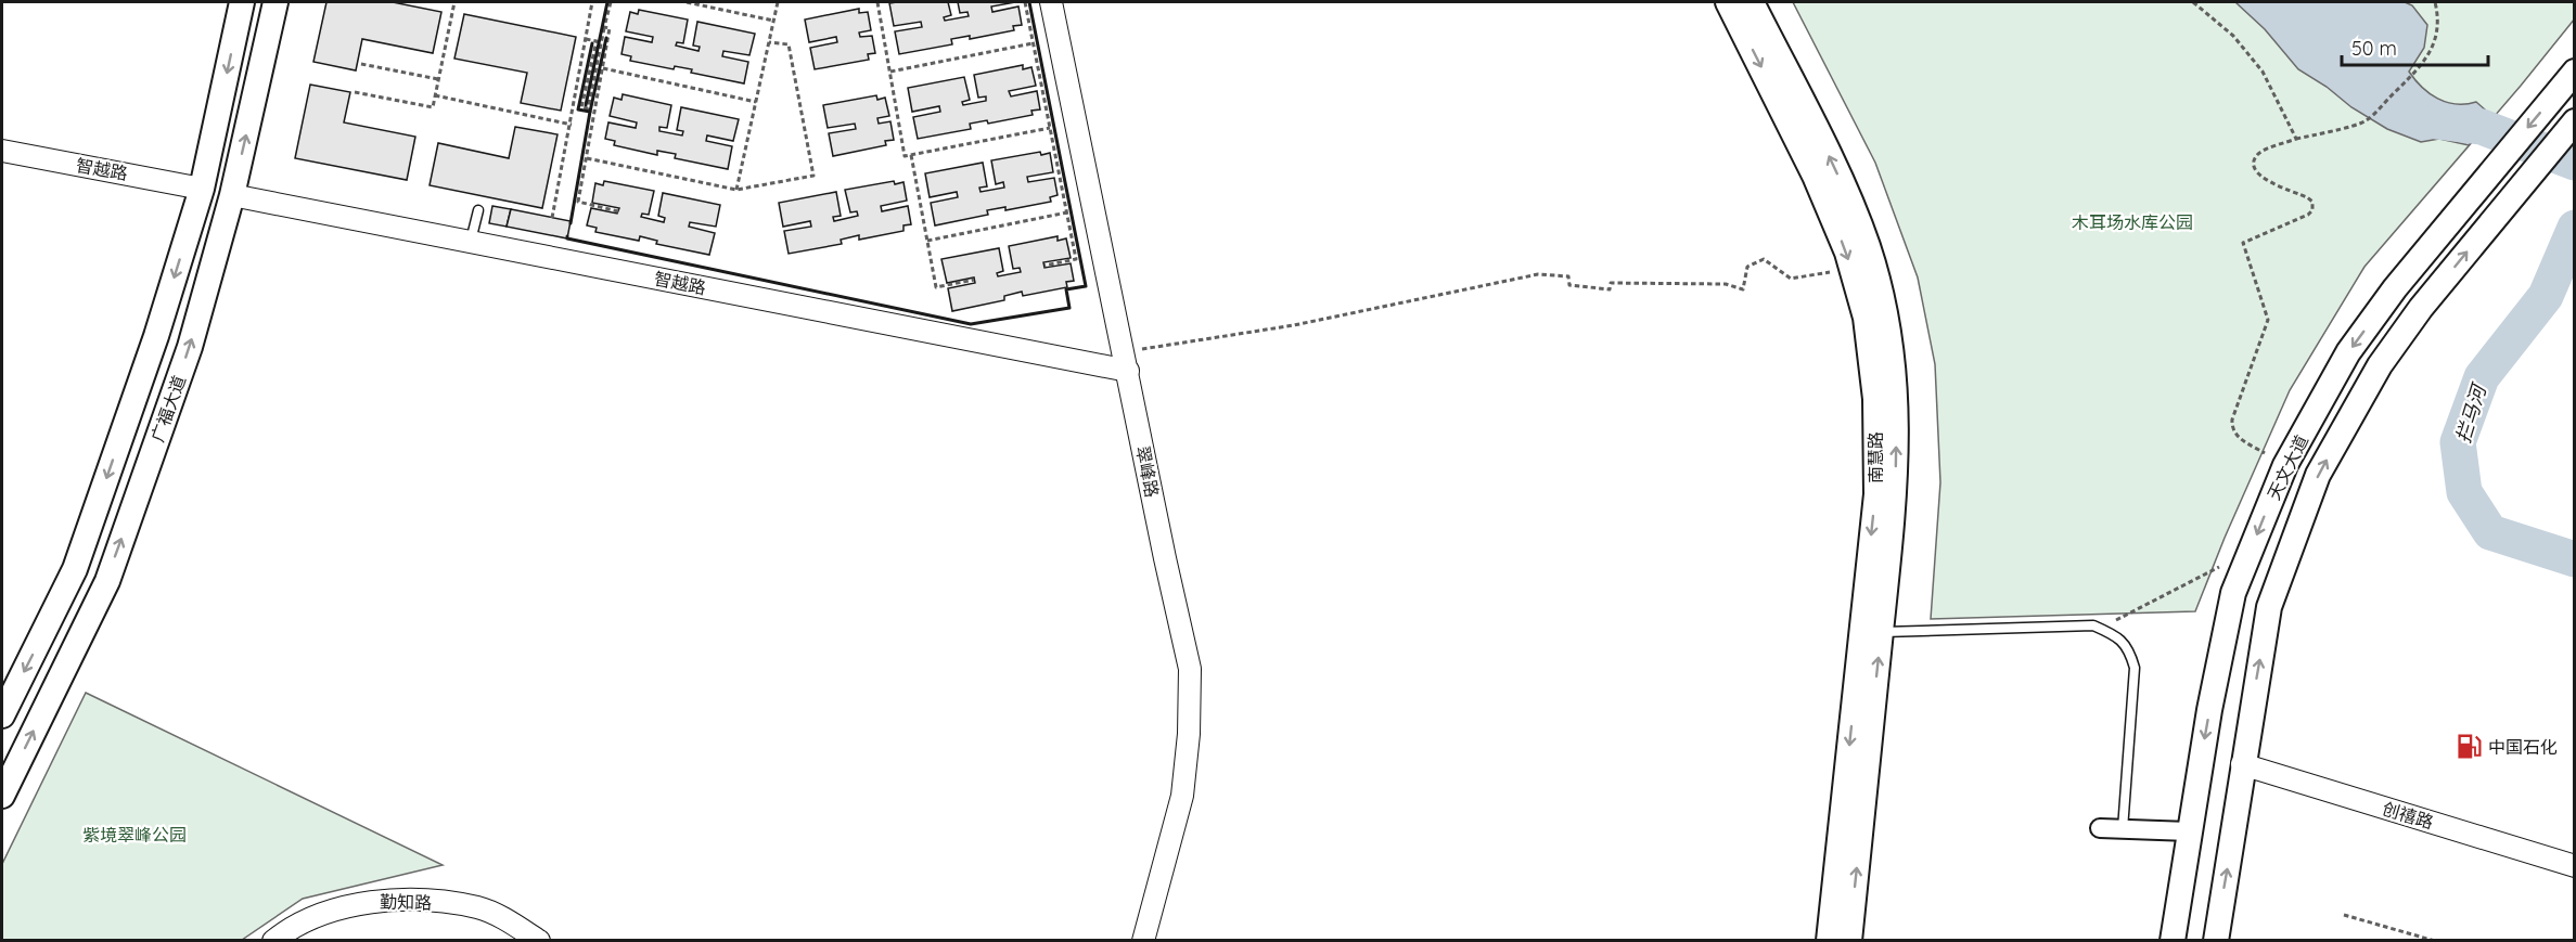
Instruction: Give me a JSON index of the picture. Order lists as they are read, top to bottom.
{
  "streets": {
    "main road": ["广福大道", "南慧路", "天文大道"],
    "street": [
      "智越路",
      "翠峰路",
      "创禧路",
      "勤知路"
    ]
  },
  "crossings": [
    ["智越路", "广福大道"],
    ["智越路", "翠峰路"],
    ["天文大道", "创禧路"]
  ],
  "water": ["拦马河"],
  "parks": ["木耳场水库公园", "紫境翠峰公园"],
  "places": {
    "fuel station": ["中国石化"]
  },
  "scale_bar": "50 m"
}
